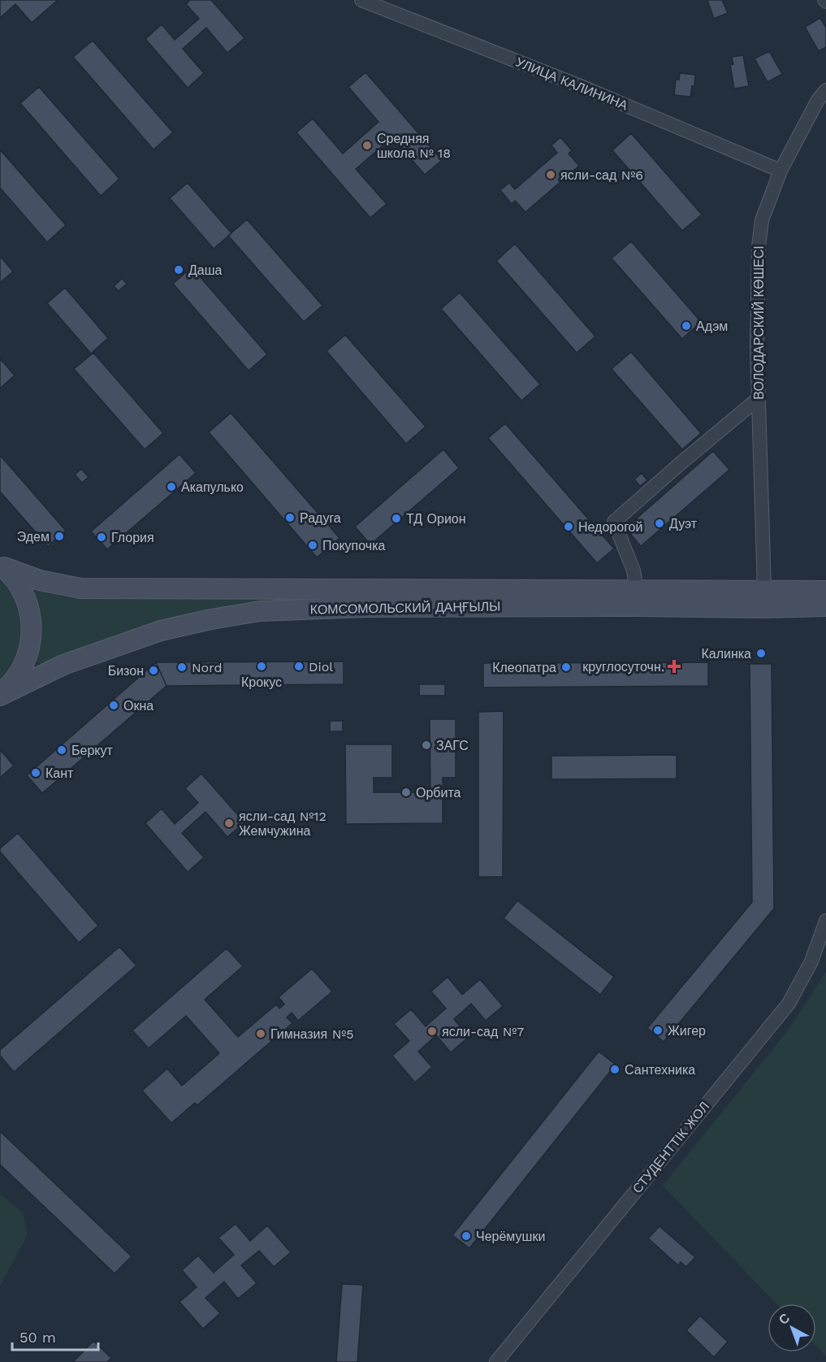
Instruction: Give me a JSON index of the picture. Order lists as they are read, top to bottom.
{
  "streets": {
    "street": [
      "УЛИЦА КАЛИНИНА",
      "ВОЛОДАРСКИЙ КӨШЕСІ",
      "КОМСОМОЛЬСКИЙ ДАҢҒЫЛЫ",
      "СТУДЕНТТІК ЖОЛ"
    ]
  },
  "crossings": [
    ["УЛИЦА КАЛИНИНА", "ВОЛОДАРСКИЙ КӨШЕСІ"],
    ["ВОЛОДАРСКИЙ КӨШЕСІ", "КОМСОМОЛЬСКИЙ ДАҢҒЫЛЫ"]
  ],
  "places": {
    "other": [
      "Средняя школа № 18",
      "ясли-сад №6",
      "Даша",
      "Адэм",
      "Акапулько",
      "Радуга",
      "ТД Орион",
      "Дуэт",
      "Недорогой",
      "Эдем",
      "Глория",
      "Покупочка",
      "Калинка",
      "Крокус",
      "Diol",
      "Nord",
      "Клеопатра",
      "Бизон",
      "Окна",
      "ЗАГС",
      "Беркут",
      "Кант",
      "Орбита",
      "ясли-сад №12 Жемчужина",
      "Жигер",
      "ясли-сад №7",
      "Гимназия №5",
      "Сантехника",
      "Черёмушки"
    ],
    "health": ["круглосуточн."]
  },
  "scale_bar": "50 m",
  "north": "top left"
}
